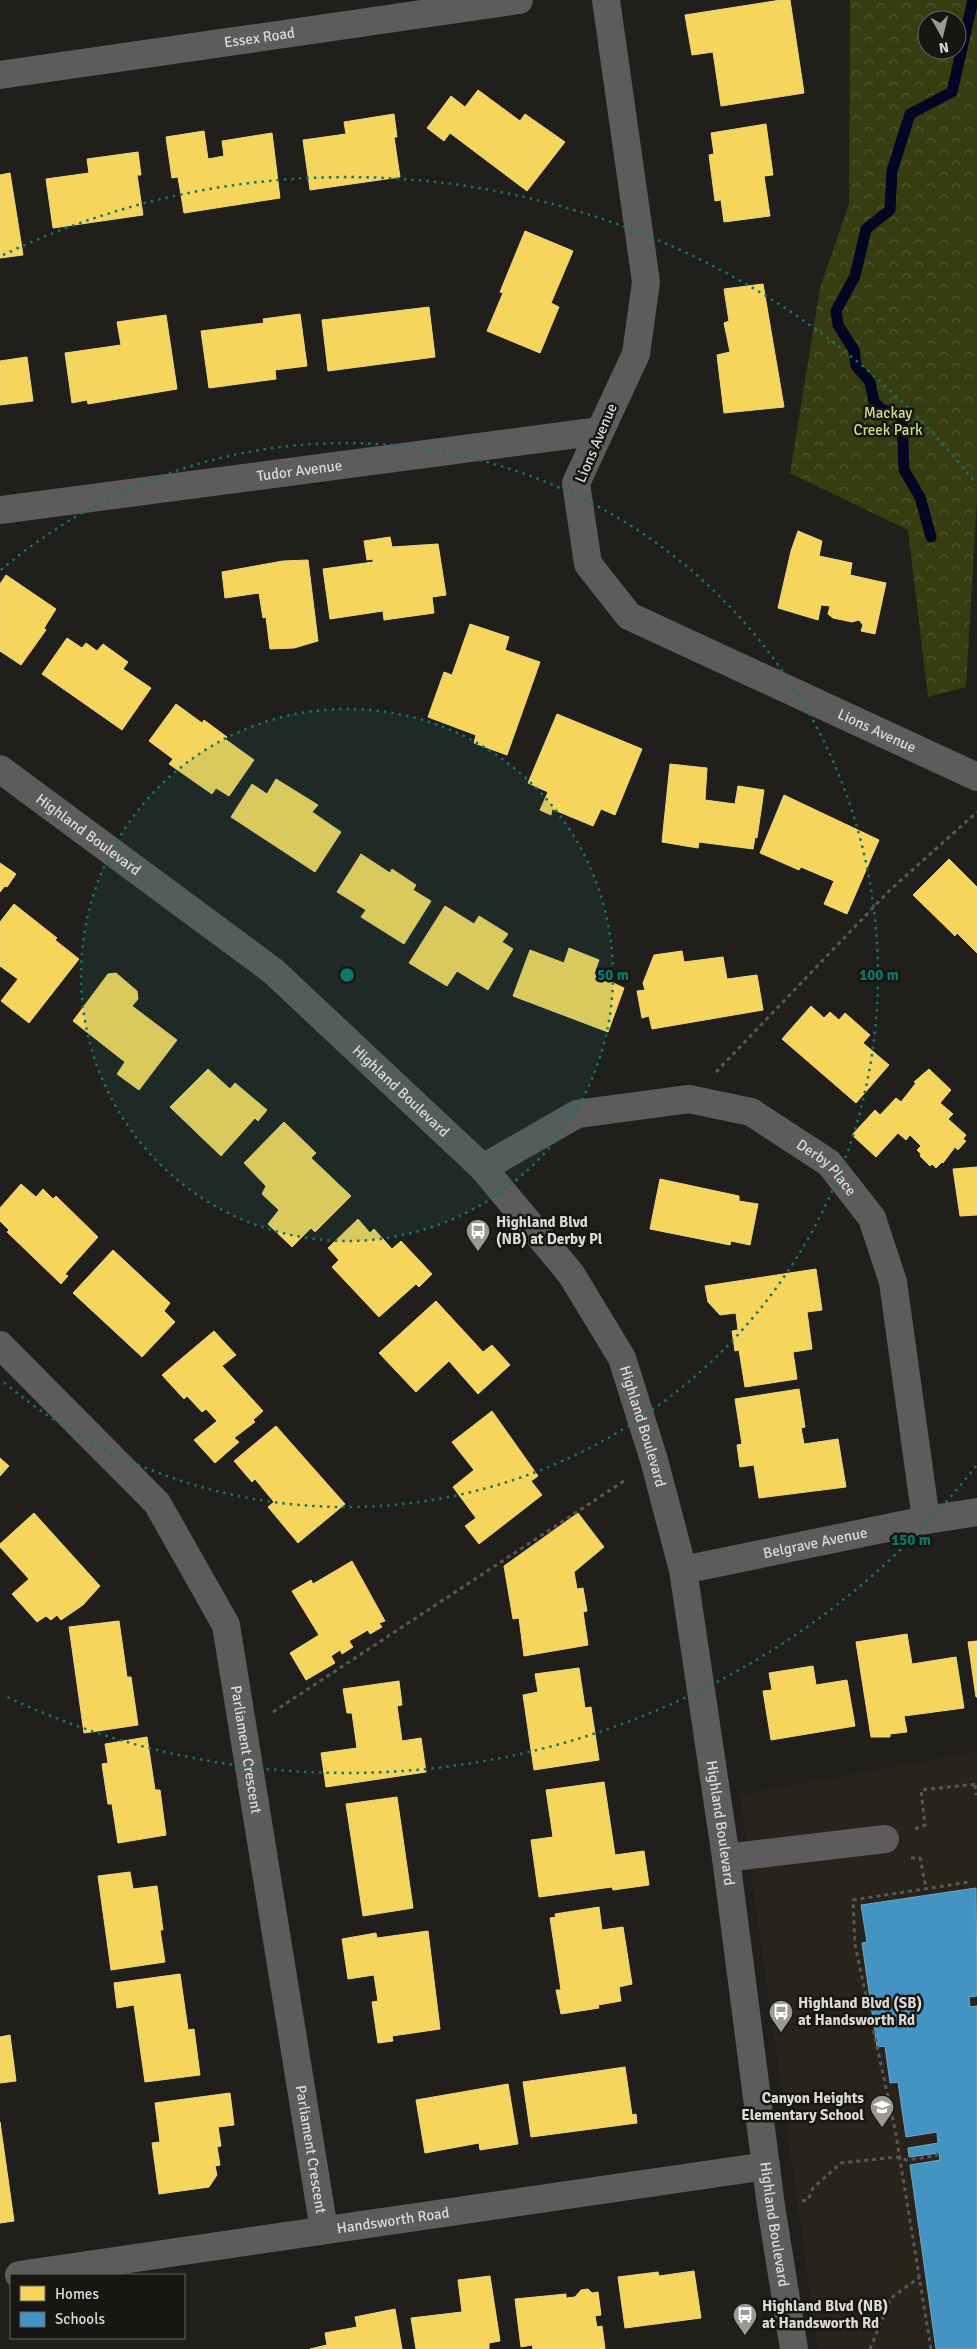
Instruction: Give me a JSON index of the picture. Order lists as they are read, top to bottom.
{
  "streets": {
    "street": [
      "Essex Road",
      "Lions Avenue",
      "Tudor Avenue",
      "Highland Boulevard",
      "Derby Place",
      "Belgrave Avenue",
      "Parliament Crescent",
      "Handsworth Road"
    ]
  },
  "crossings": [
    ["Lions Avenue", "Tudor Avenue"],
    ["Highland Boulevard", "Derby Place"],
    ["Highland Boulevard", "Belgrave Avenue"],
    ["Highland Boulevard", "Handsworth Road"],
    ["Derby Place", "Belgrave Avenue"],
    ["Parliament Crescent", "Handsworth Road"]
  ],
  "parks": ["Mackay Creek Park"],
  "places": {
    "bus stop": ["Highland Blvd (NB) at Derby Pl", "Highland Blvd (SB) at Handsworth Rd", "Highland Blvd (NB) at Handsworth Rd"],
    "school or university": ["Canyon Heights Elementary School"]
  },
  "legend": ["Homes", "Schools"],
  "north": "bottom",
  "rings": ["50 m", "100 m", "150 m"]
}
